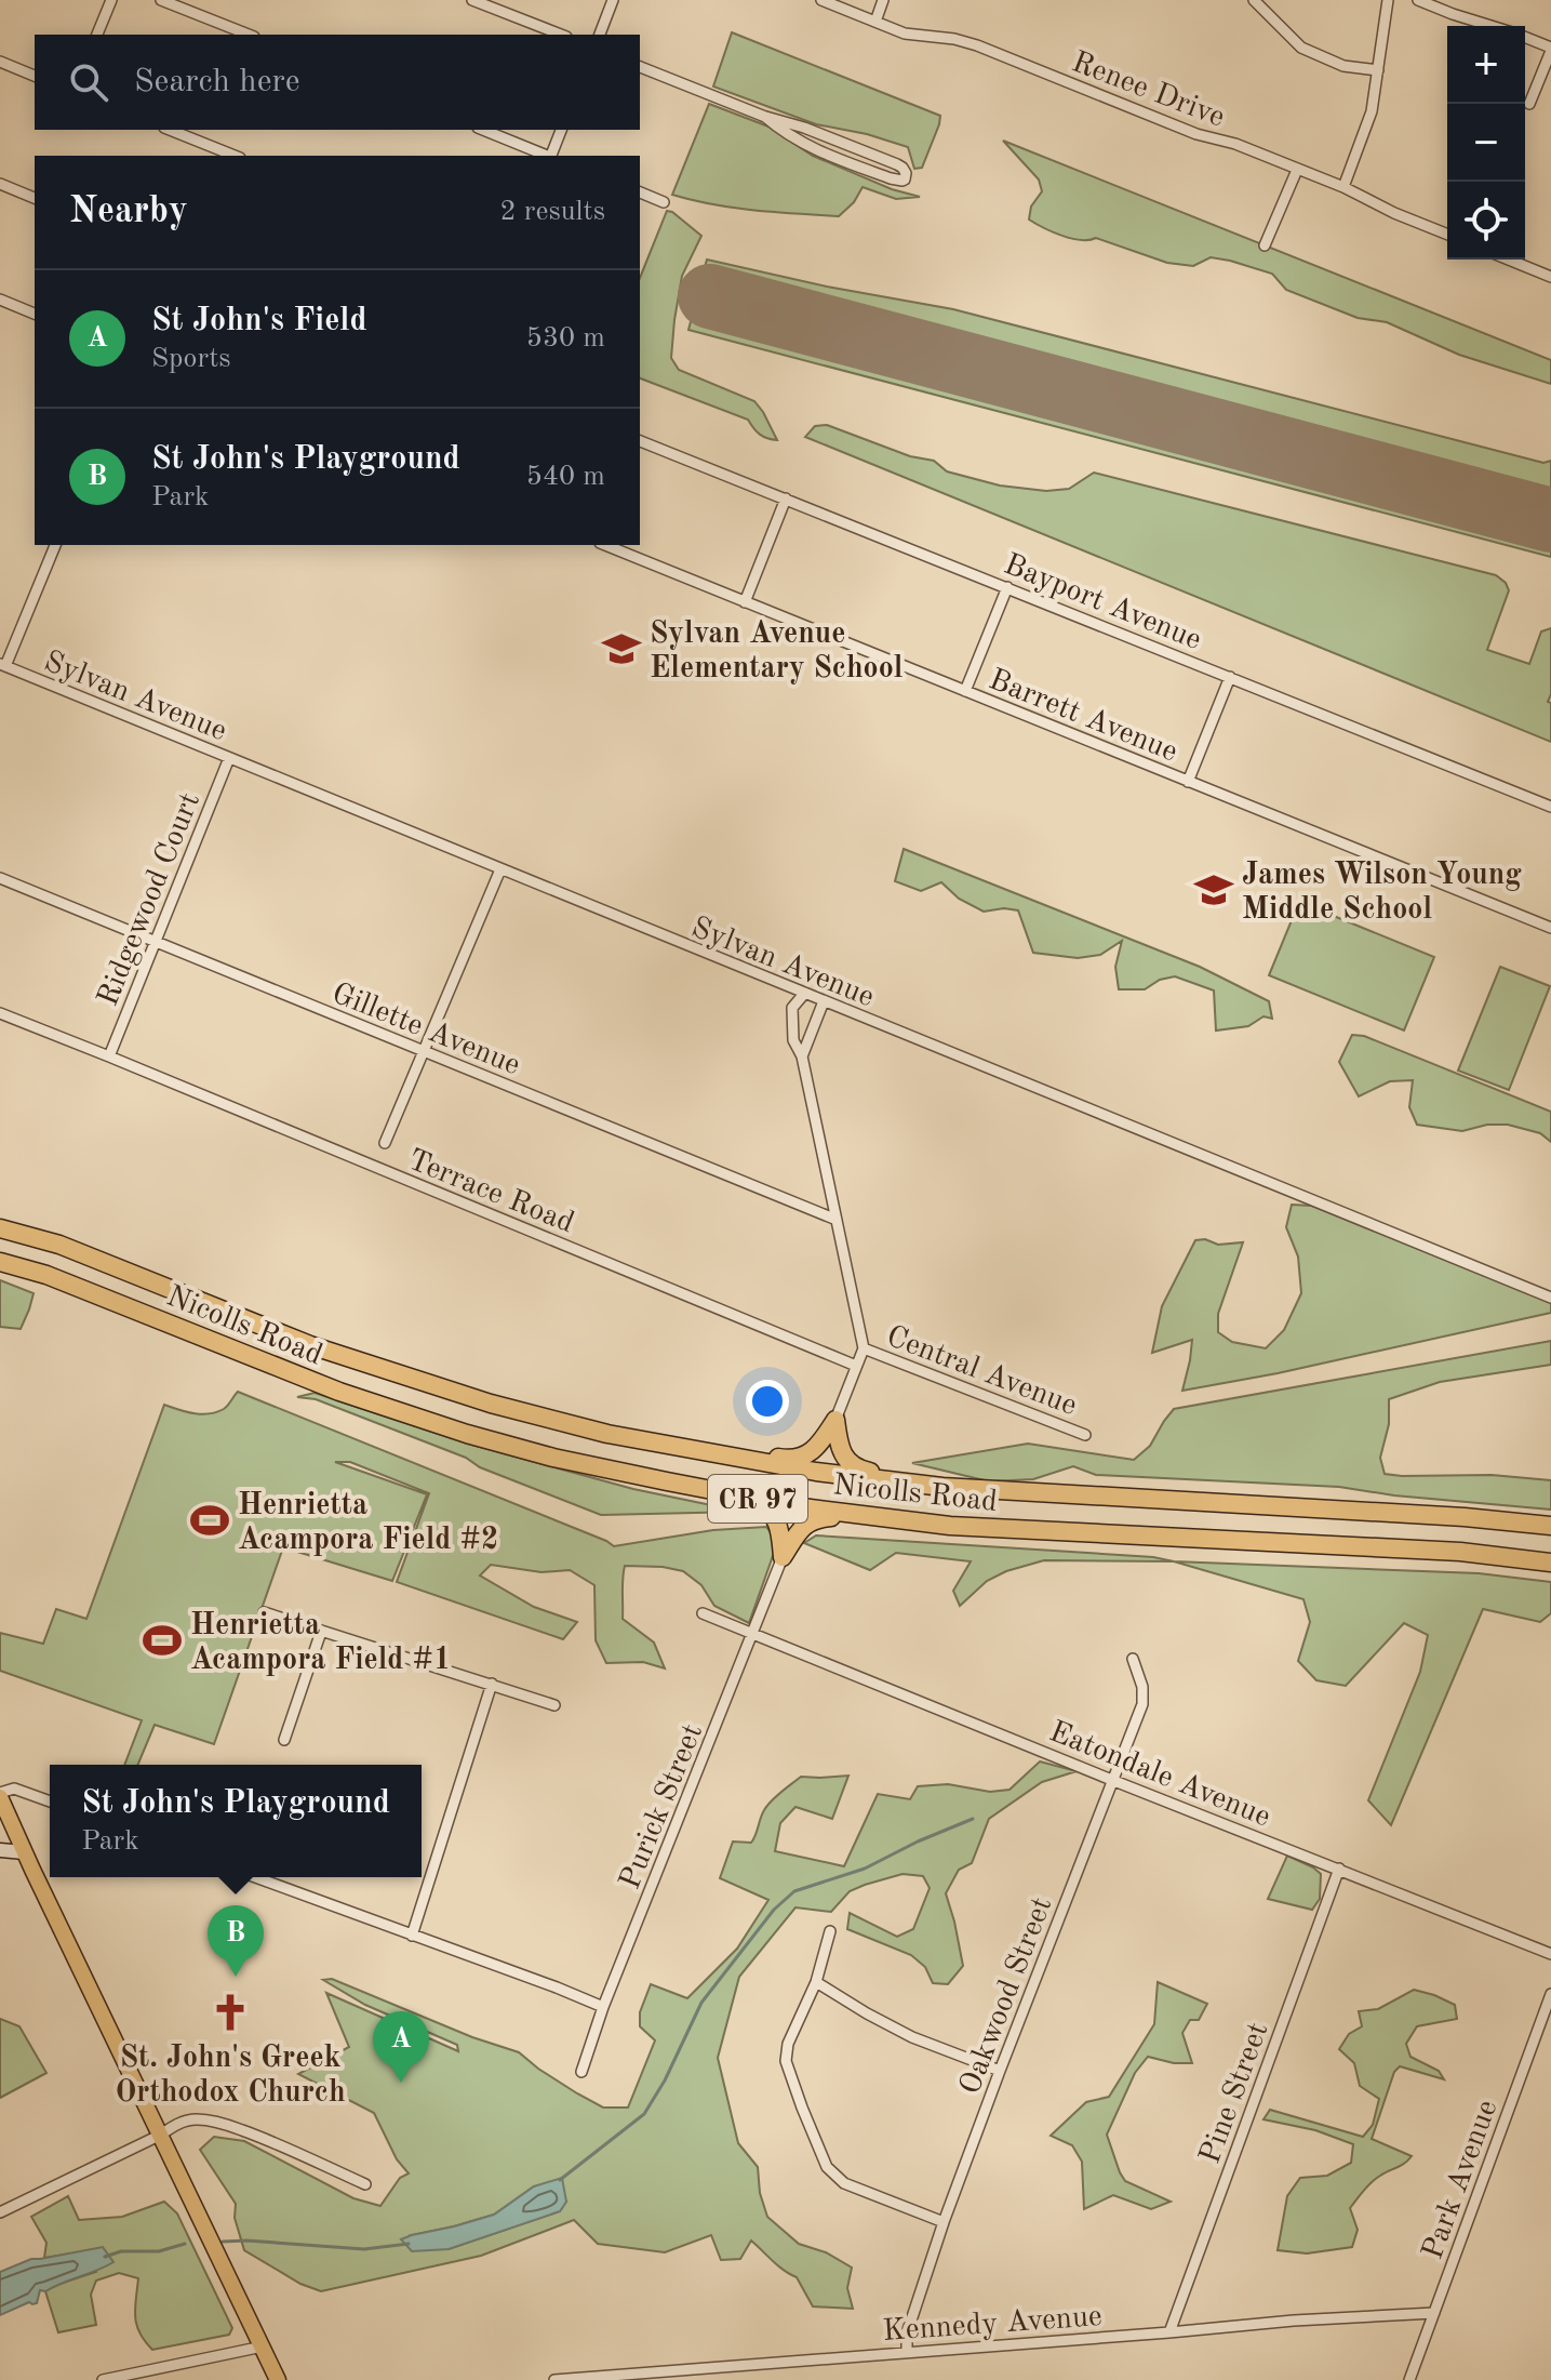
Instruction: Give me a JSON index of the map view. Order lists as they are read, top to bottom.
{
  "streets": {
    "highway": ["Nicolls Road", "CR 97"],
    "street": [
      "Renee Drive",
      "Bayport Avenue",
      "Sylvan Avenue",
      "Barrett Avenue",
      "Ridgewood Court",
      "Gillette Avenue",
      "Terrace Road",
      "Central Avenue",
      "Eatondale Avenue",
      "Purick Street",
      "Oakwood Street",
      "Pine Street",
      "Park Avenue",
      "Kennedy Avenue"
    ]
  },
  "crossings": [
    ["Sylvan Avenue", "Ridgewood Court"],
    ["Ridgewood Court", "Gillette Avenue"],
    ["Ridgewood Court", "Terrace Road"],
    ["Eatondale Avenue", "Purick Street"],
    ["Eatondale Avenue", "Oakwood Street"],
    ["Eatondale Avenue", "Pine Street"],
    ["Oakwood Street", "Kennedy Avenue"],
    ["Pine Street", "Kennedy Avenue"],
    ["Park Avenue", "Kennedy Avenue"]
  ],
  "places": {
    "school or university": ["Sylvan Avenue Elementary School", "James Wilson Young Middle School"],
    "sports": ["Henrietta Acampora Field #2", "Henrietta Acampora Field #1"],
    "church": ["St. John's Greek Orthodox Church"]
  },
  "page": {
    "map_buttons": ["+", "−"],
    "search": "Search here",
    "heading": ["Nearby", "2 results"],
    "list": [
      {
        "mark": "A",
        "name": "St John's Field",
        "note": "Sports",
        "value": "530 m"
      },
      {
        "mark": "B",
        "name": "St John's Playground",
        "note": "Park",
        "value": "540 m"
      }
    ],
    "popup": ["St John's Playground", "Park"],
    "pins": ["B", "A"]
  }
}
